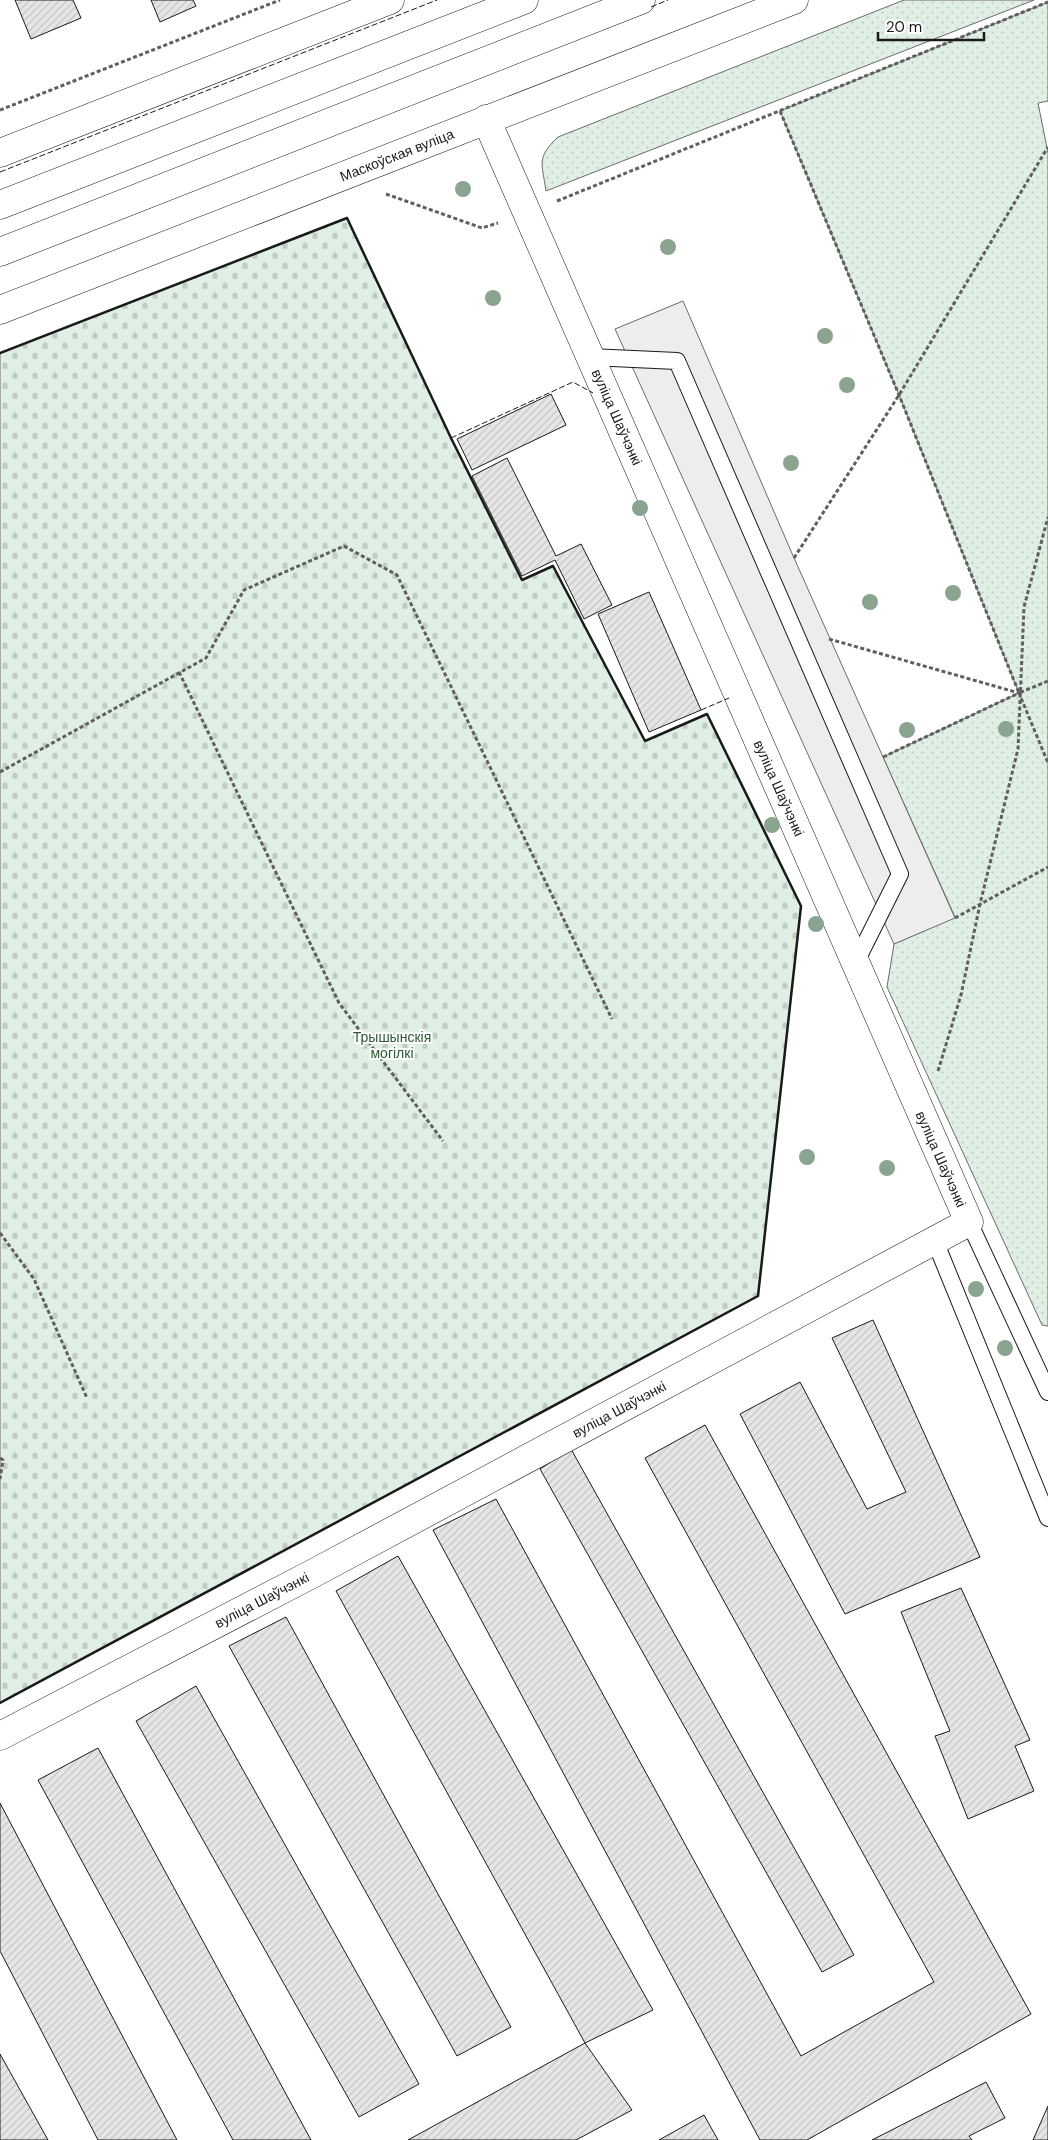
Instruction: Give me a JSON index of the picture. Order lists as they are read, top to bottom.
{
  "streets": {
    "street": ["Маскоўская вуліца", "вуліца Шаўчэнкі"]
  },
  "crossings": [
    ["Маскоўская вуліца", "вуліца Шаўчэнкі"]
  ],
  "parks": ["Трышынскія могілкі"],
  "scale_bar": "20 m"
}
